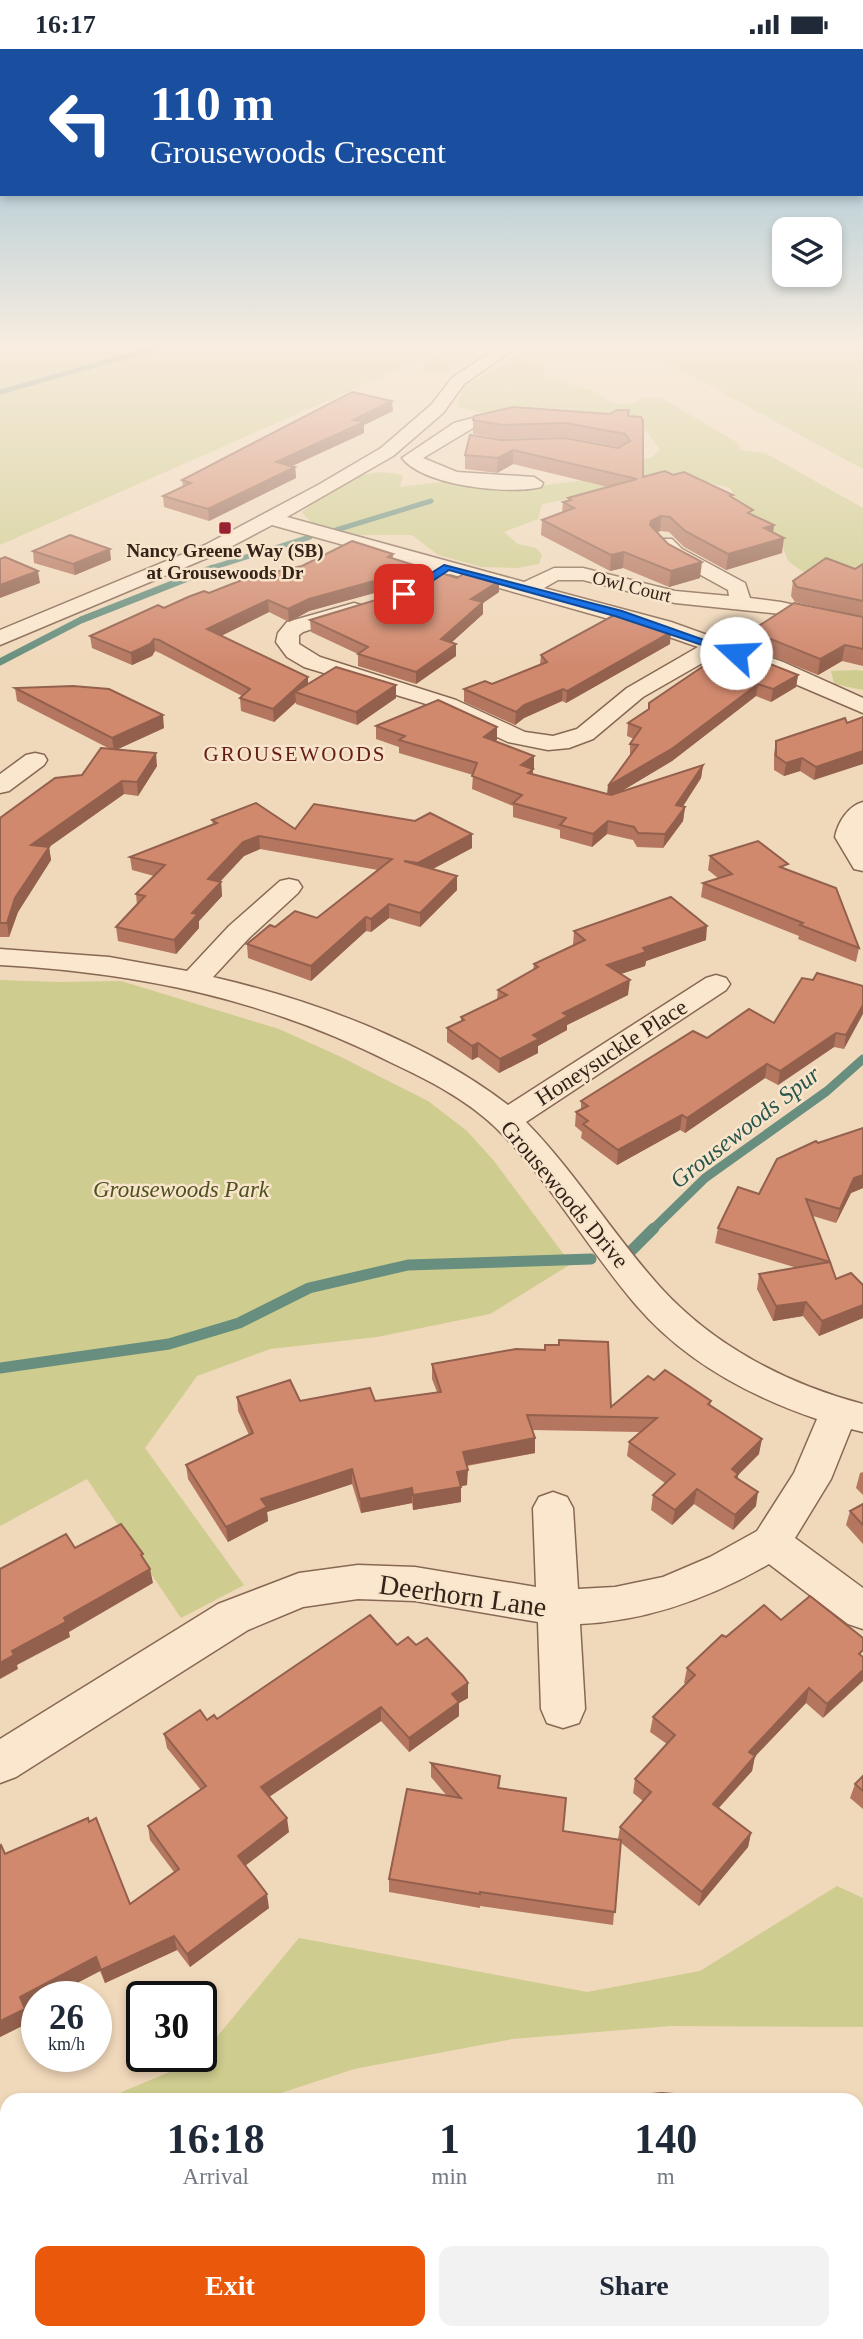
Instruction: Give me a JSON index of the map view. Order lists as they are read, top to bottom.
{
  "streets": {
    "street": [
      "Owl Court",
      "Honeysuckle Place",
      "Grousewoods Drive",
      "Deerhorn Lane"
    ]
  },
  "crossings": [
    ["Honeysuckle Place", "Grousewoods Drive"],
    ["Grousewoods Drive", "Deerhorn Lane"]
  ],
  "districts": ["GROUSEWOODS"],
  "water": ["Grousewoods Spur"],
  "parks": ["Grousewoods Park"],
  "places": {
    "transit": ["Nancy Greene Way (SB) at Grousewoods Dr"]
  },
  "page": {
    "status": "16:17",
    "turn": ["110 m", "Grousewoods Crescent"],
    "speed": "26 km/h",
    "limit": "30",
    "eta": [
      "16:18",
      "Arrival",
      "1",
      "min",
      "140",
      "m"
    ],
    "buttons": ["Exit", "Share"]
  }
}
